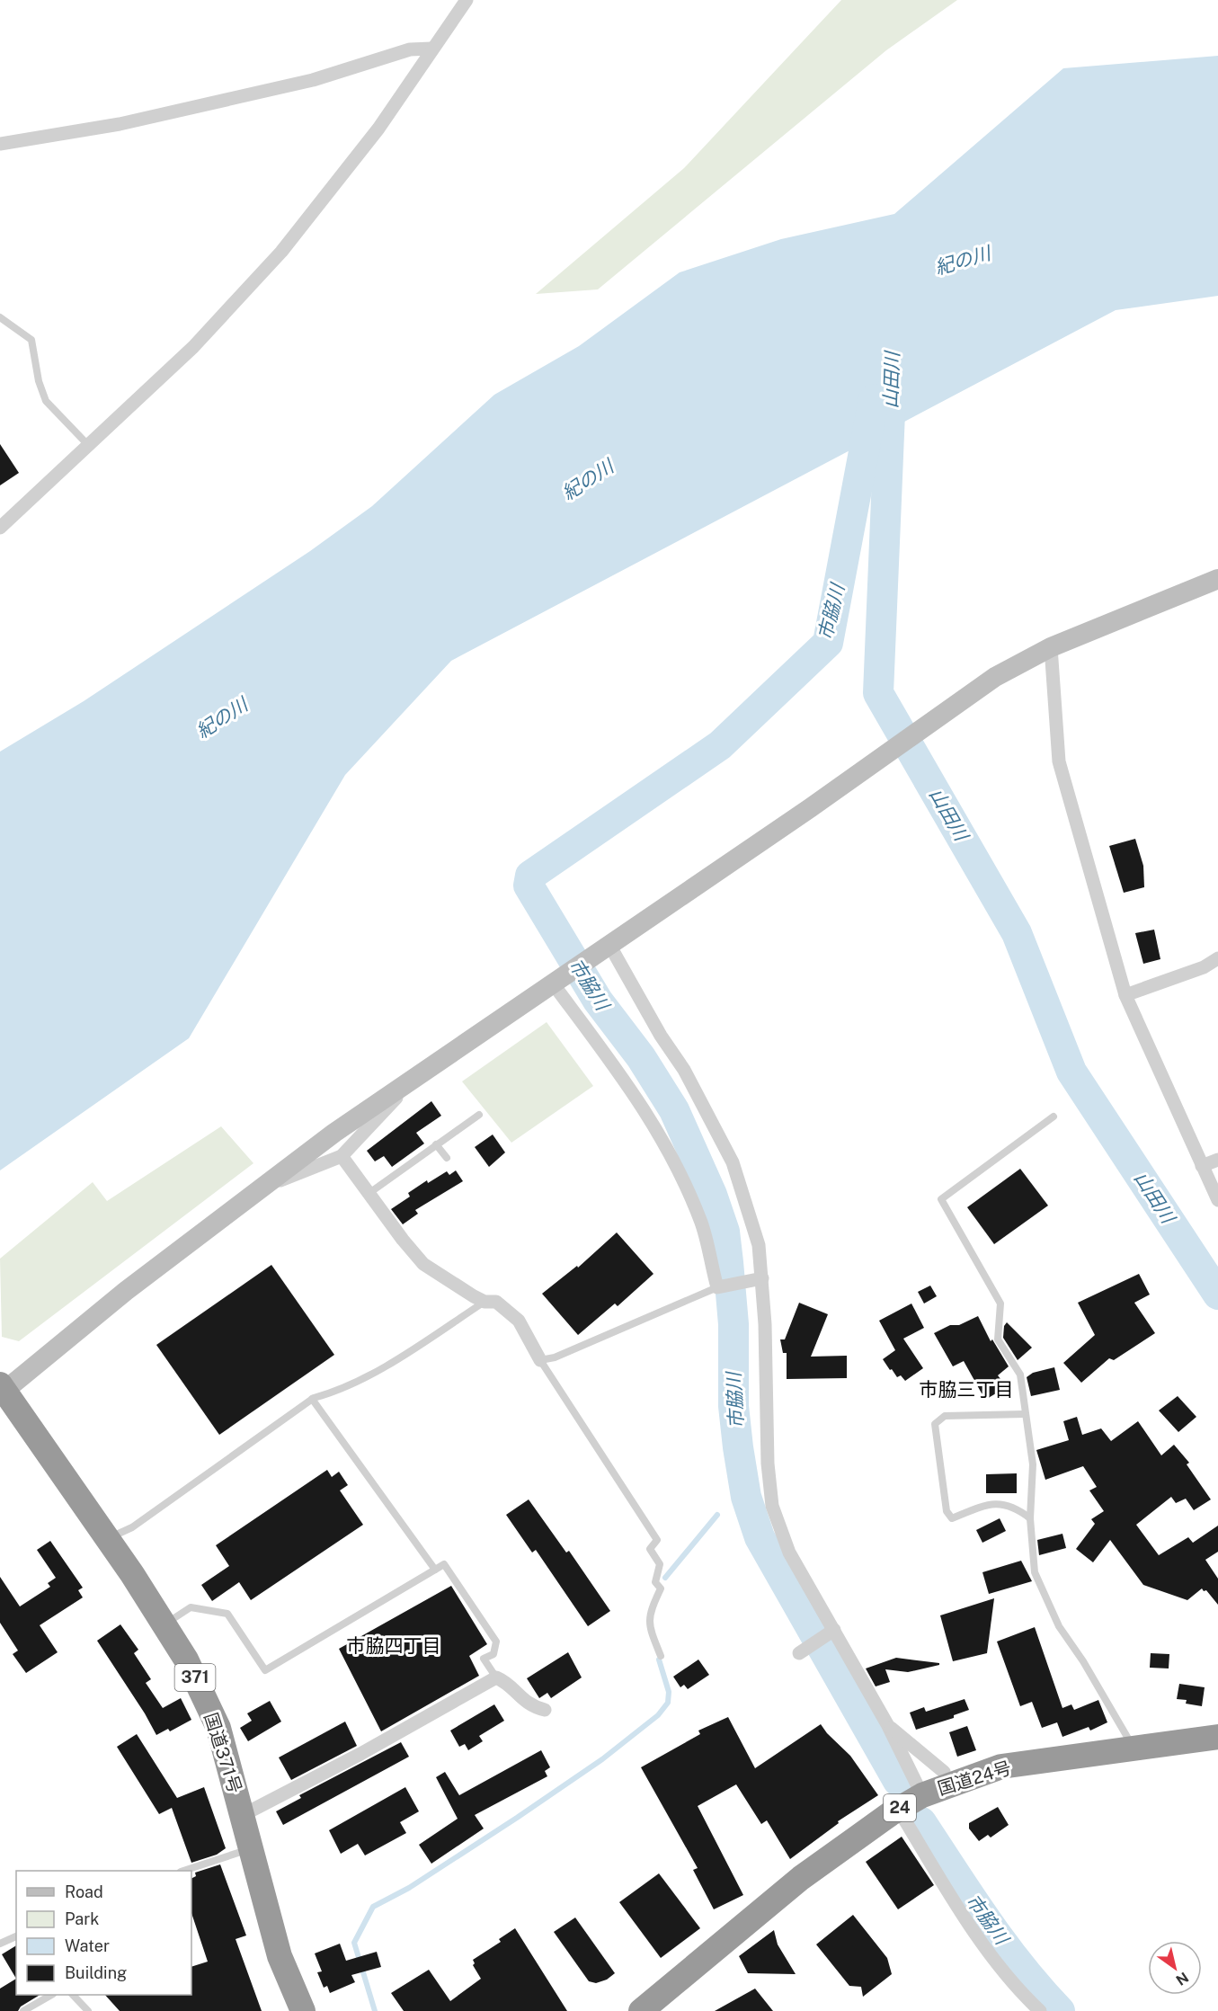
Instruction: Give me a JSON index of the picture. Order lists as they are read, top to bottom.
{
  "streets": {
    "highway": [
      "371",
      "国道371号",
      "国道24号",
      "24"
    ]
  },
  "districts": ["市脇三丁目", "市脇四丁目"],
  "water": ["紀の川", "山田川", "市脇川"],
  "legend": [
    "Road",
    "Park",
    "Water",
    "Building"
  ],
  "north": "bottom right"
}
